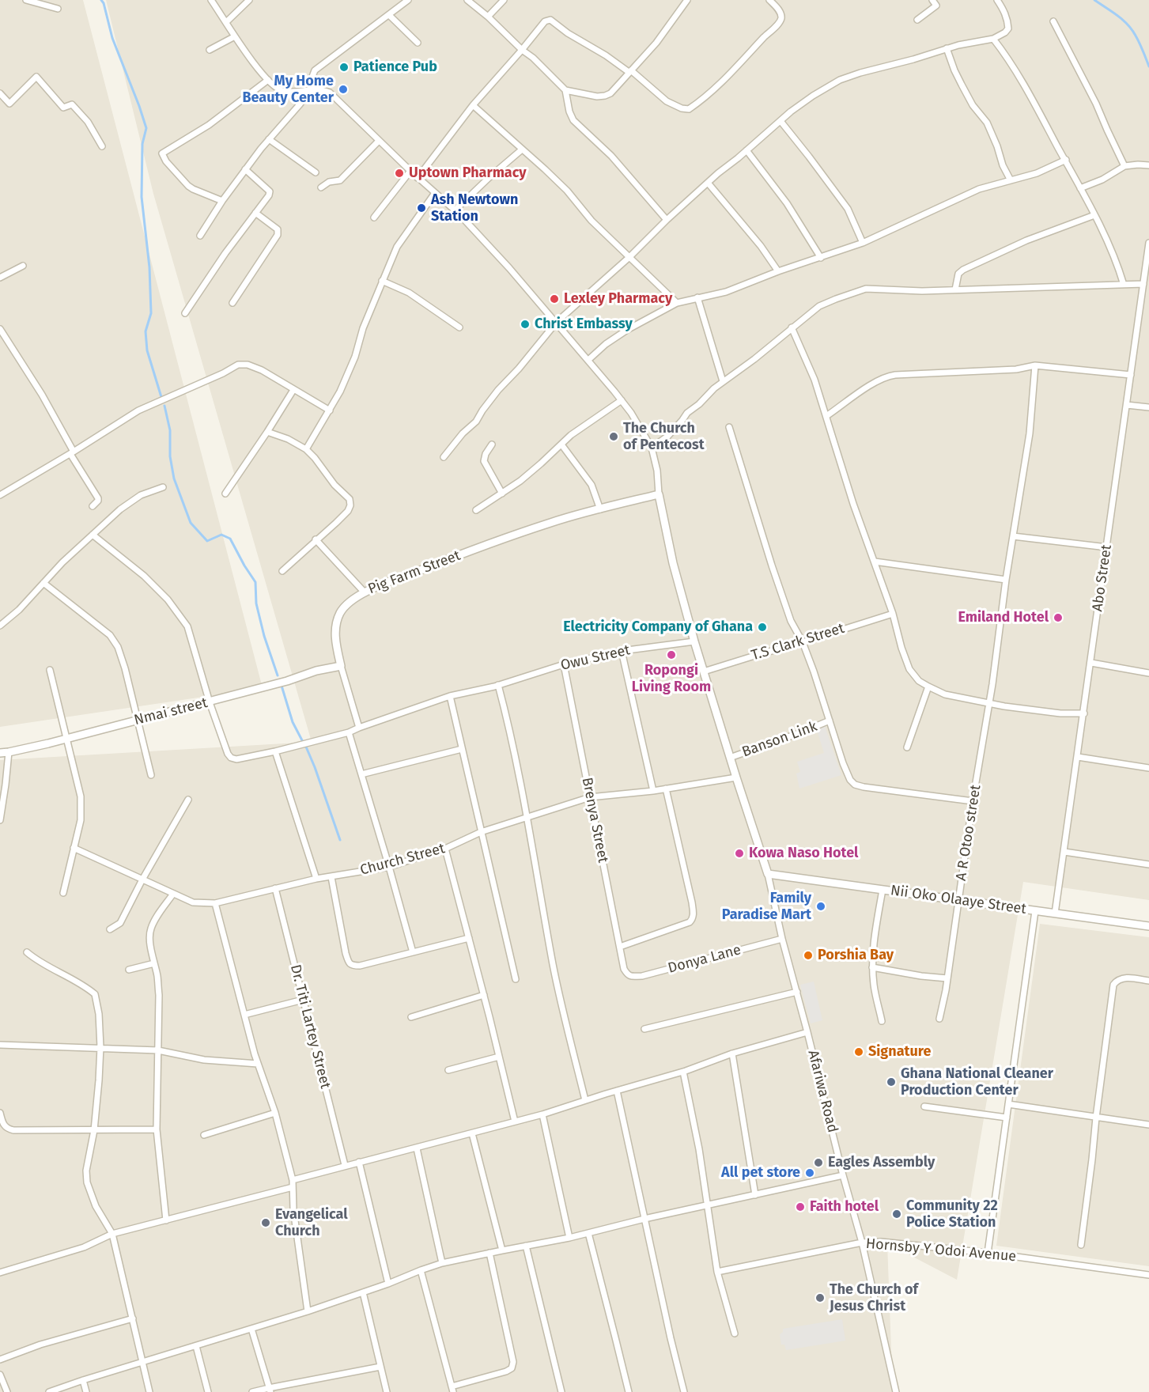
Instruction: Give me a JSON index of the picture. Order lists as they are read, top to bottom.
{
  "streets": {
    "street": [
      "Pig Farm Street",
      "Abo Street",
      "T.S Clark Street",
      "Owu Street",
      "Nmai street",
      "Banson Link",
      "Brenya Street",
      "A R Otoo street",
      "Church Street",
      "Nii Oko Olaaye Street",
      "Donya Lane",
      "Dr. Titi Lartey Street",
      "Afariwa Road",
      "Hornsby Y Odoi Avenue"
    ]
  },
  "crossings": [
    ["Pig Farm Street", "Nmai street"],
    ["Abo Street", "Nii Oko Olaaye Street"],
    ["Owu Street", "Brenya Street"],
    ["Brenya Street", "Church Street"],
    ["Brenya Street", "Donya Lane"],
    ["A R Otoo street", "Nii Oko Olaaye Street"],
    ["Church Street", "Dr. Titi Lartey Street"],
    ["Nii Oko Olaaye Street", "Afariwa Road"],
    ["Donya Lane", "Afariwa Road"],
    ["Afariwa Road", "Hornsby Y Odoi Avenue"]
  ],
  "places": [
    "Patience Pub",
    "My Home Beauty Center",
    "Uptown Pharmacy",
    "Ash Newtown Station",
    "Lexley Pharmacy",
    "Christ Embassy",
    "The Church of Pentecost",
    "Emiland Hotel",
    "Electricity Company of Ghana",
    "Ropongi Living Room",
    "Kowa Naso Hotel",
    "Family Paradise Mart",
    "Porshia Bay",
    "Signature",
    "Ghana National Cleaner Production Center",
    "Eagles Assembly",
    "All pet store",
    "Faith hotel",
    "Community 22 Police Station",
    "Evangelical Church",
    "The Church of Jesus Christ"
  ]
}
